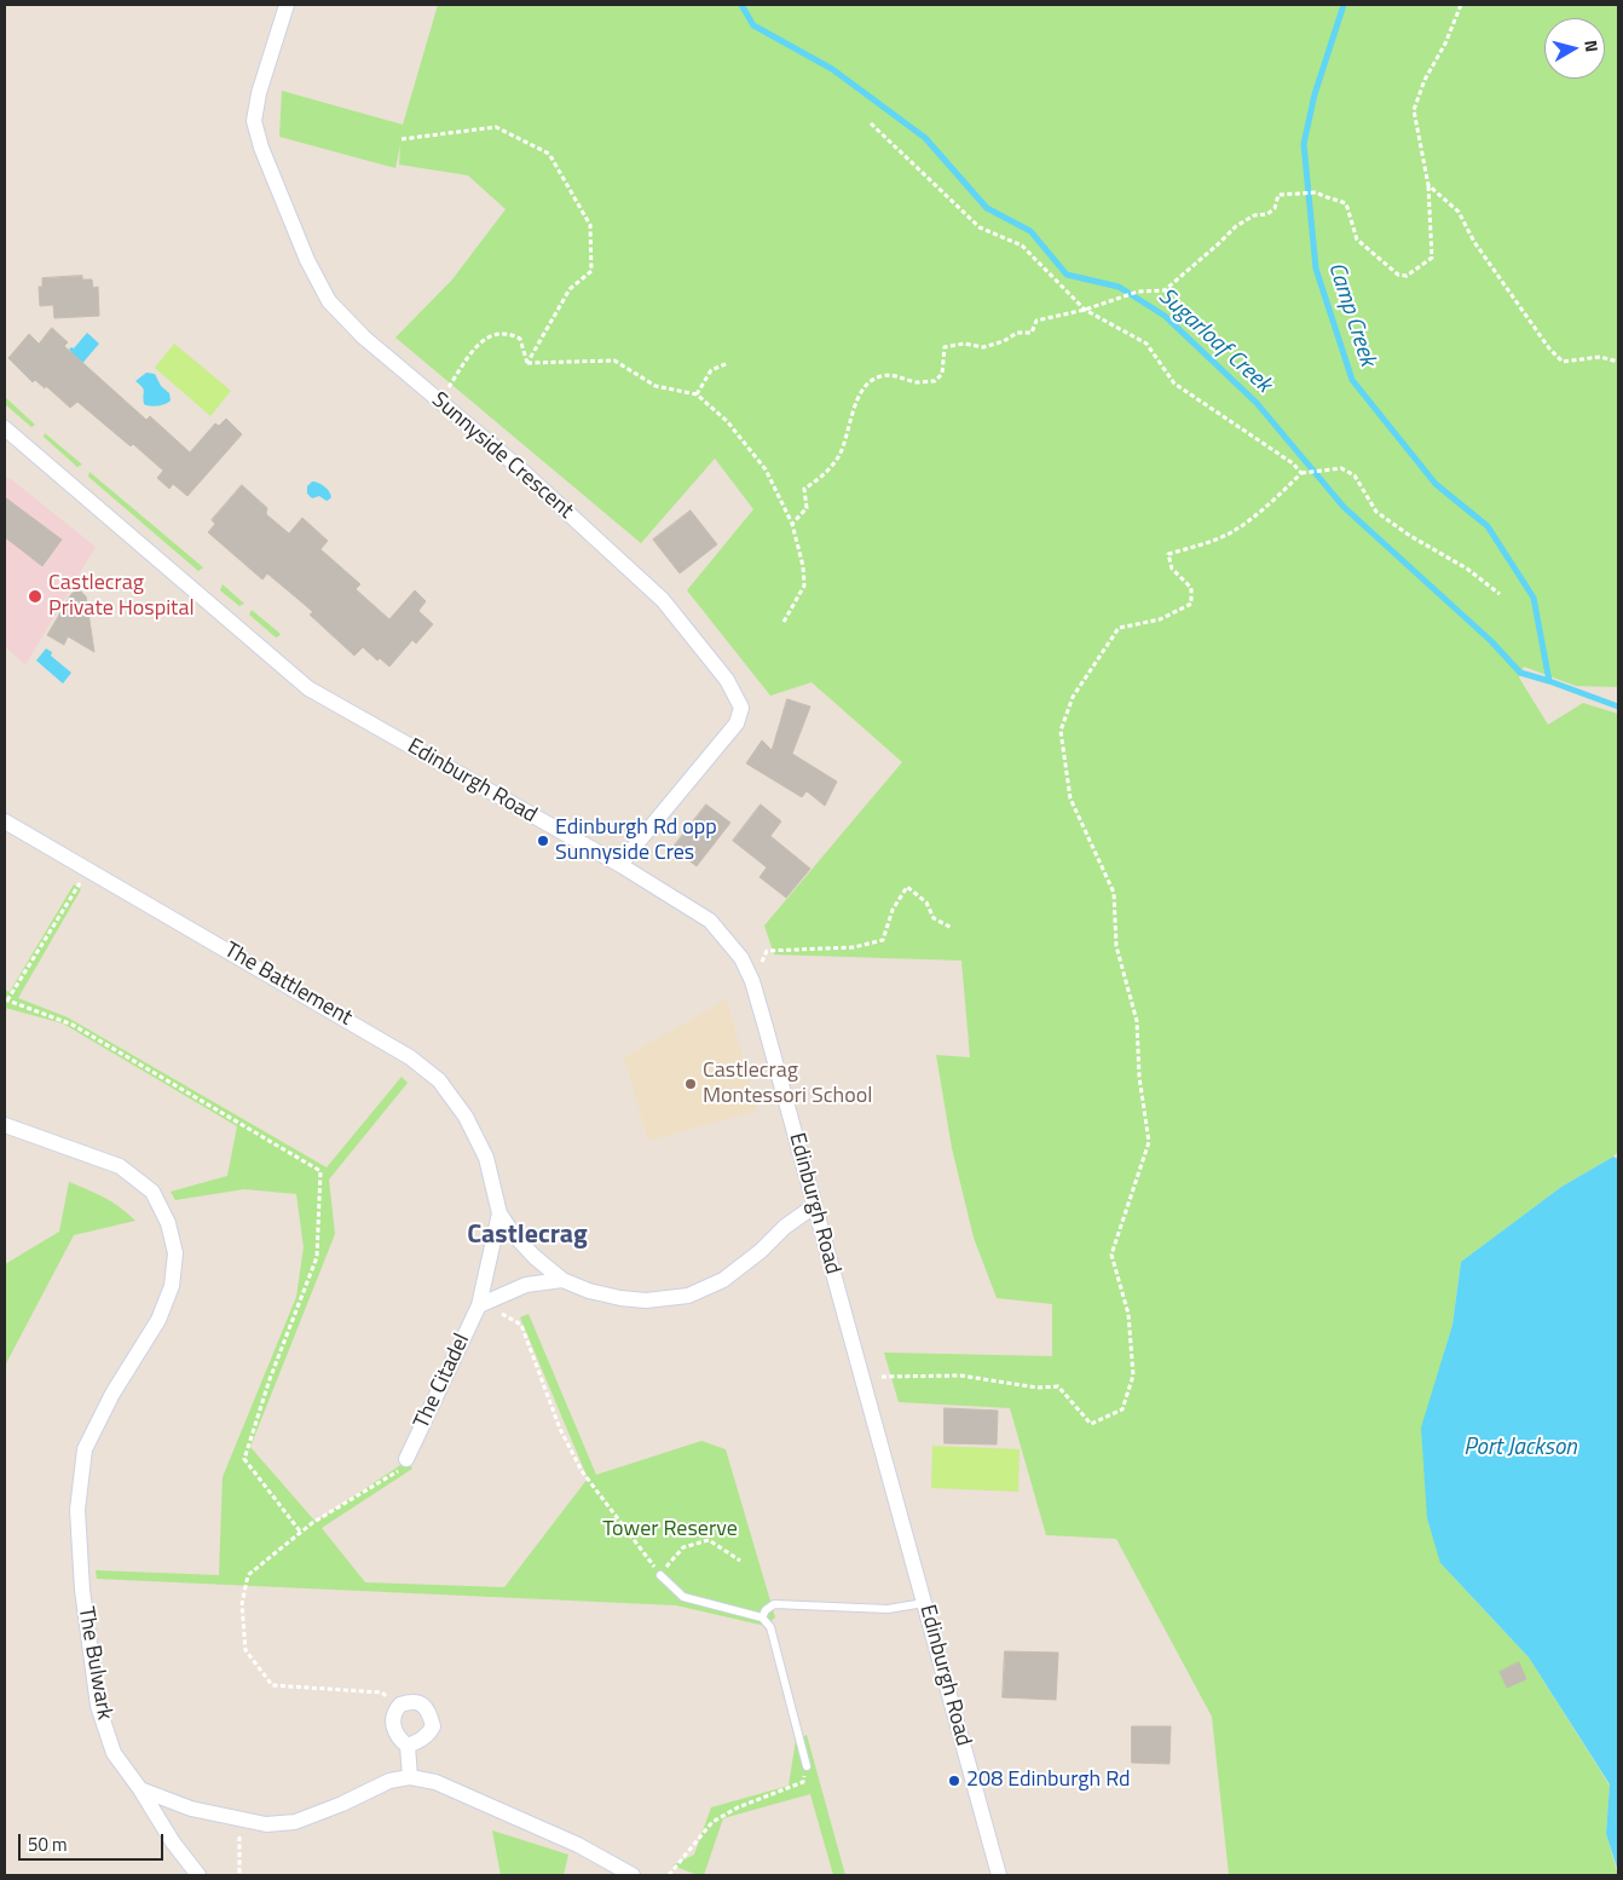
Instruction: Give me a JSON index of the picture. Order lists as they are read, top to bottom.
{
  "streets": {
    "street": [
      "Sunnyside Crescent",
      "Edinburgh Road",
      "The Battlement",
      "The Citadel",
      "The Bulwark"
    ]
  },
  "crossings": [
    ["Sunnyside Crescent", "Edinburgh Road"],
    ["The Battlement", "The Citadel"]
  ],
  "districts": ["Castlecrag"],
  "water": ["Camp Creek", "Sugarloaf Creek", "Port Jackson"],
  "parks": ["Tower Reserve"],
  "places": [
    "Castlecrag Private Hospital",
    "Edinburgh Rd opp Sunnyside Cres",
    "Castlecrag Montessori School",
    "208 Edinburgh Rd"
  ],
  "scale_bar": "50 m",
  "north": "right"
}
